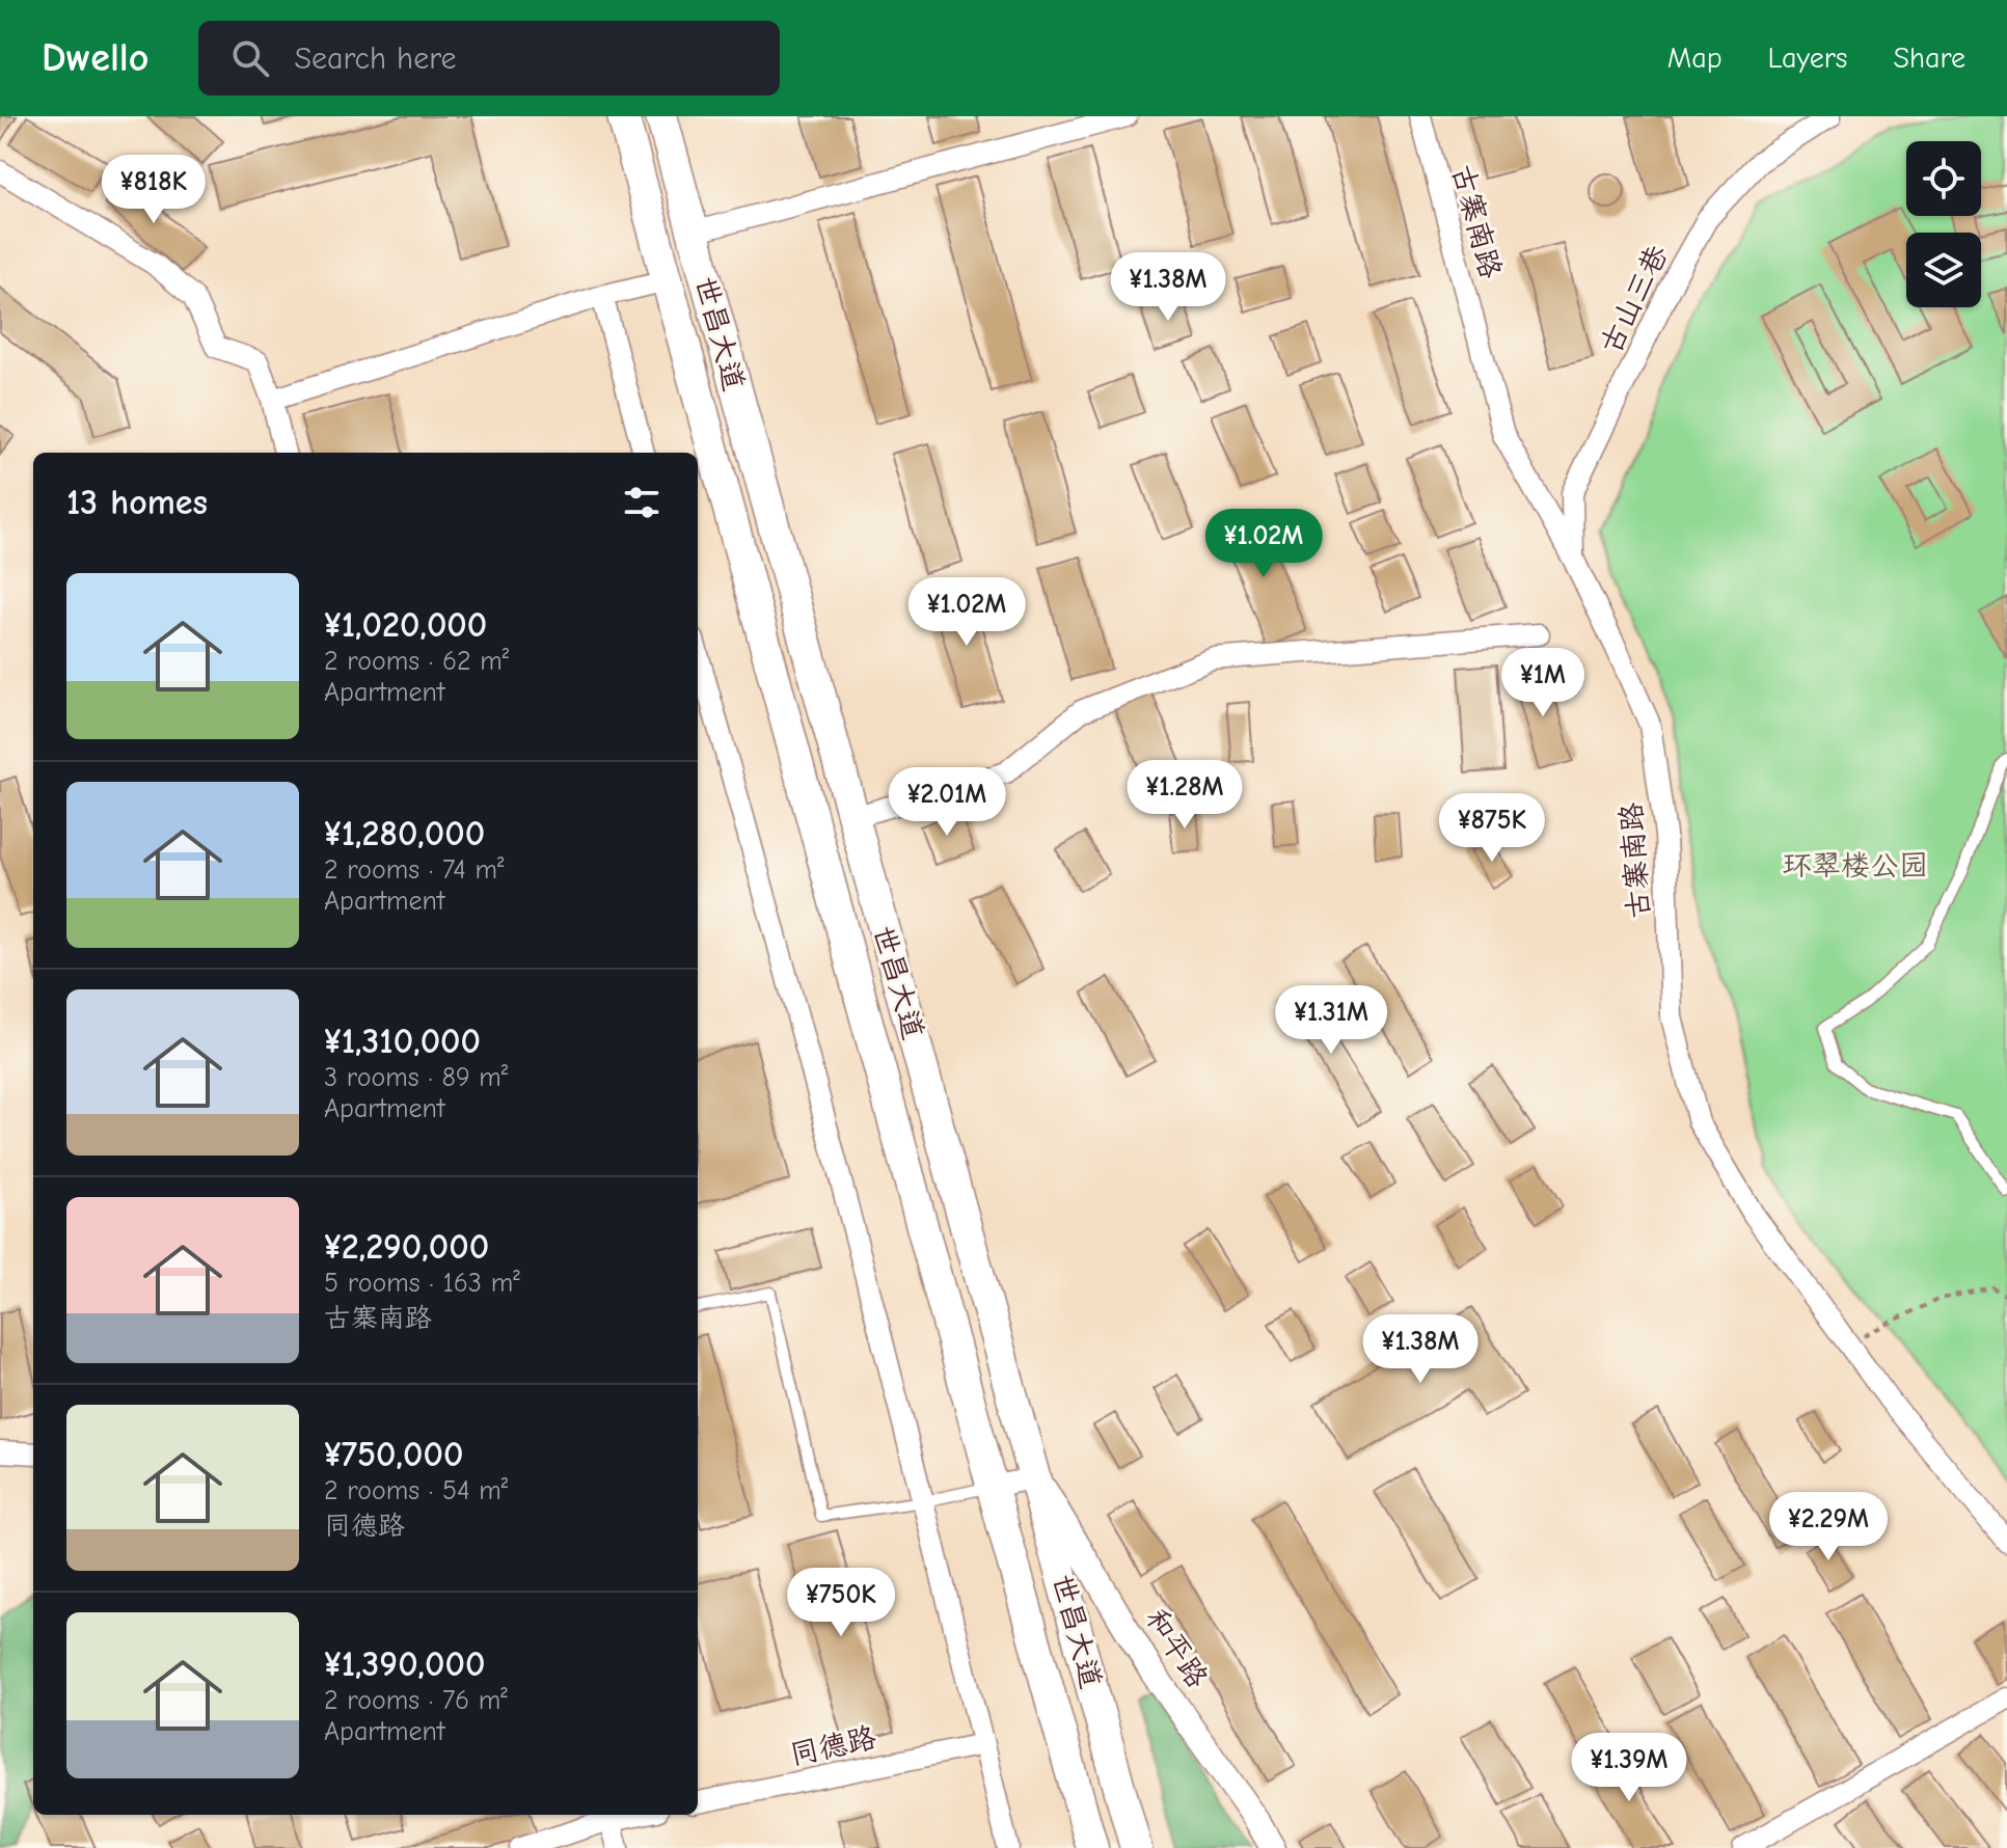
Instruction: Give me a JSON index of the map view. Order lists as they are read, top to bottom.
{
  "streets": {
    "main road": ["世昌大道"],
    "street": [
      "古寨南路",
      "古山三巷",
      "和平路",
      "同德路"
    ]
  },
  "crossings": [
    ["古寨南路", "古山三巷"],
    ["世昌大道", "和平路"]
  ],
  "parks": ["环翠楼公园"],
  "page": {
    "header": "Dwello",
    "search": "Search here",
    "nav": ["Map", "Layers", "Share"],
    "price": [
      "¥818K",
      "¥1.38M",
      "¥1.02M",
      "¥1.02M",
      "¥1M",
      "¥1.28M",
      "¥2.01M",
      "¥875K",
      "¥1.31M",
      "¥1.38M",
      "¥2.29M",
      "¥750K",
      "¥1.39M"
    ],
    "heading": "13 homes",
    "list": [
      {
        "name": "¥1,020,000",
        "note": "2 rooms · 62 m² · Apartment"
      },
      {
        "name": "¥1,280,000",
        "note": "2 rooms · 74 m² · Apartment"
      },
      {
        "name": "¥1,310,000",
        "note": "3 rooms · 89 m² · Apartment"
      },
      {
        "name": "¥2,290,000",
        "note": "5 rooms · 163 m² · 古寨南路"
      },
      {
        "name": "¥750,000",
        "note": "2 rooms · 54 m² · 同德路"
      },
      {
        "name": "¥1,390,000",
        "note": "2 rooms · 76 m² · Apartment"
      }
    ]
  }
}
